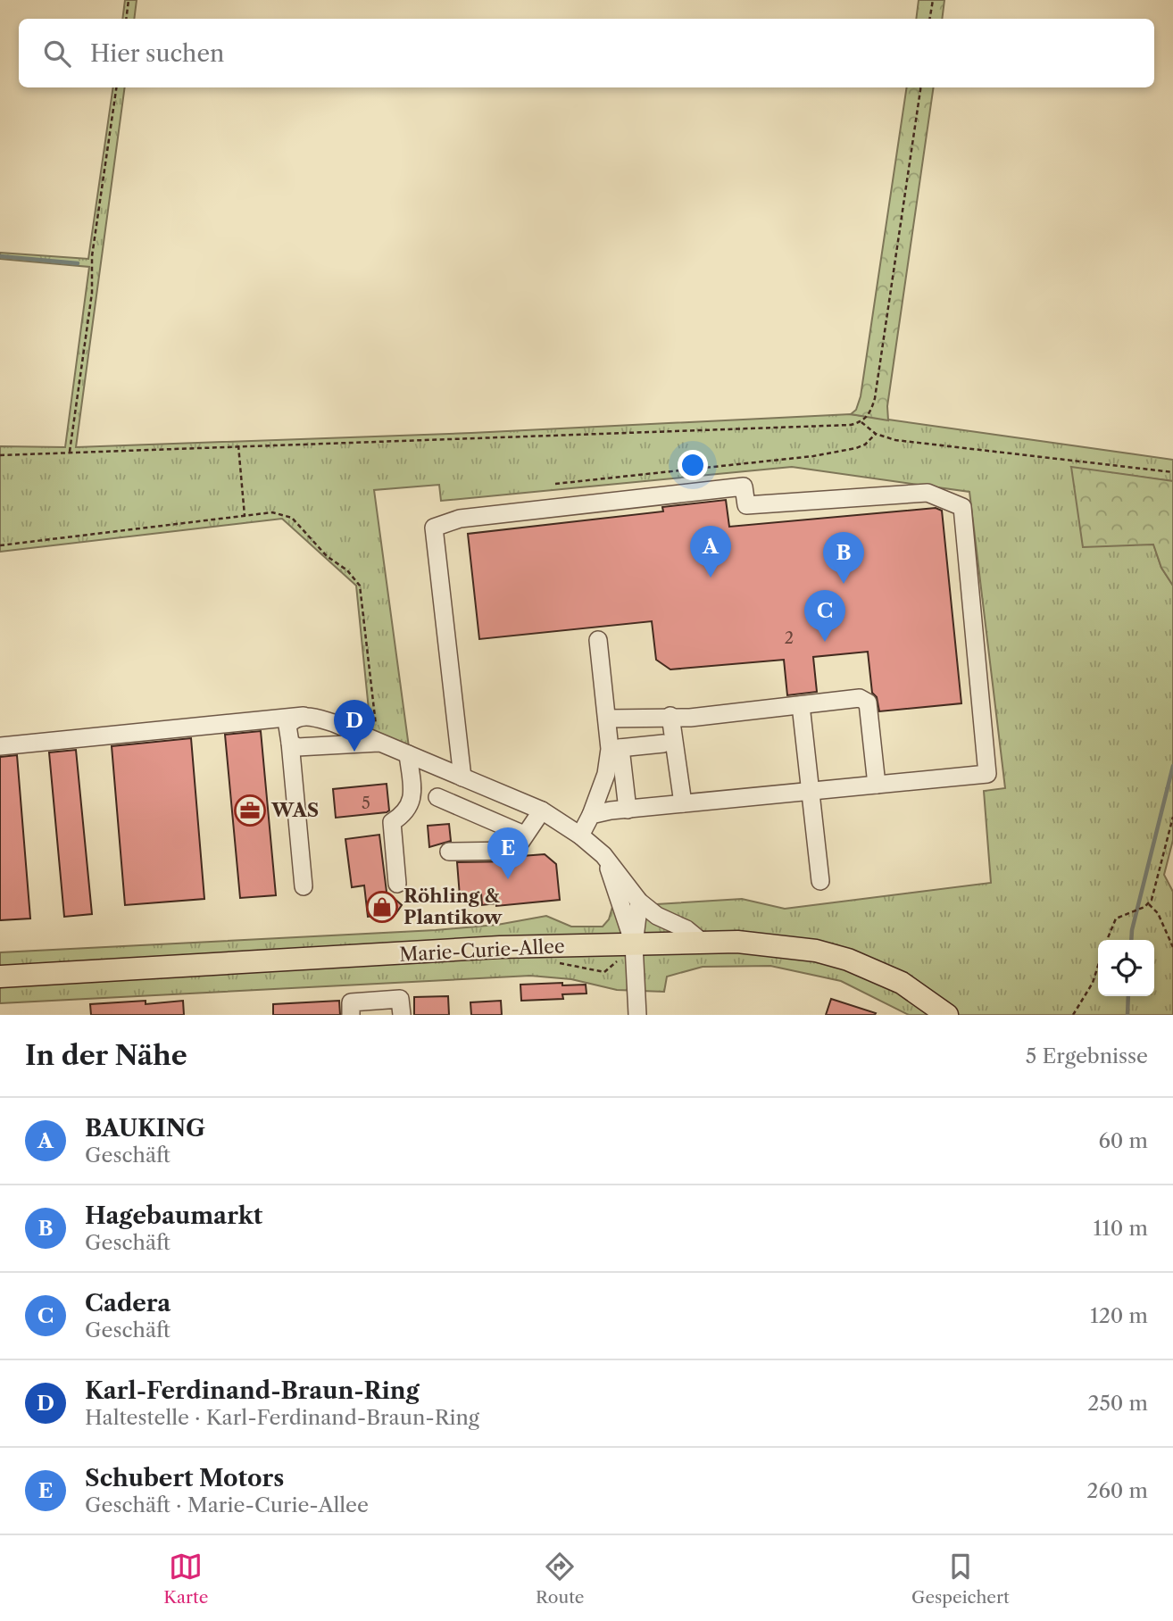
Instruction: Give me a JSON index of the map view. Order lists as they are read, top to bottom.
{
  "streets": {
    "main road": ["Marie-Curie-Allee"]
  },
  "places": {
    "office": ["WAS"],
    "shop": ["Röhling & Plantikow"]
  },
  "house_numbers": ["2", "5"],
  "page": {
    "search": "Hier suchen",
    "pins": [
      "A",
      "B",
      "C",
      "D",
      "E"
    ],
    "heading": ["In der Nähe", "5 Ergebnisse"],
    "list": [
      {
        "mark": "A",
        "name": "BAUKING",
        "note": "Geschäft",
        "value": "60 m"
      },
      {
        "mark": "B",
        "name": "Hagebaumarkt",
        "note": "Geschäft",
        "value": "110 m"
      },
      {
        "mark": "C",
        "name": "Cadera",
        "note": "Geschäft",
        "value": "120 m"
      },
      {
        "mark": "D",
        "name": "Karl-Ferdinand-Braun-Ring",
        "note": "Haltestelle · Karl-Ferdinand-Braun-Ring",
        "value": "250 m"
      },
      {
        "mark": "E",
        "name": "Schubert Motors",
        "note": "Geschäft · Marie-Curie-Allee",
        "value": "260 m"
      }
    ],
    "nav": ["Karte", "Route", "Gespeichert"]
  }
}
